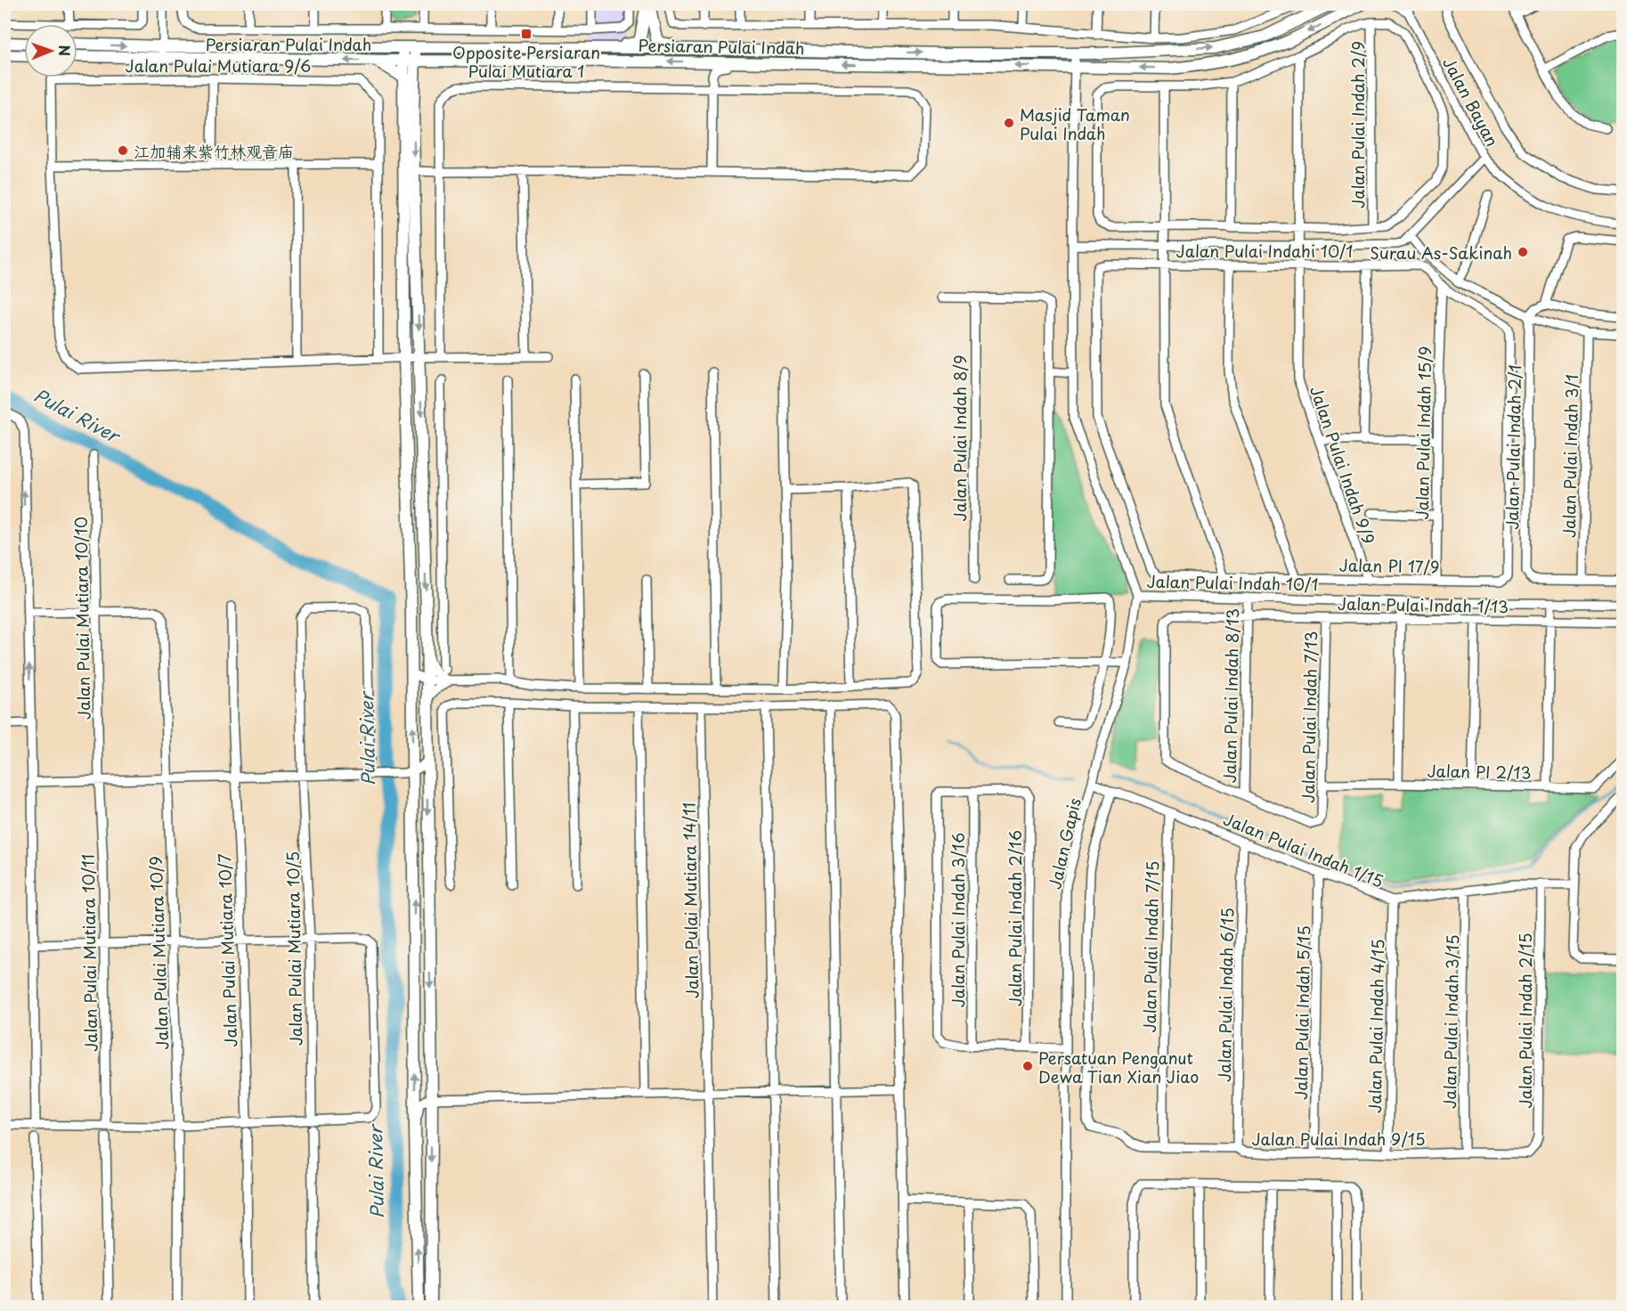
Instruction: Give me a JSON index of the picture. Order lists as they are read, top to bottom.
{
  "streets": {
    "main road": ["Persiaran Pulai Indah"],
    "street": [
      "Jalan Pulai Mutiara 9/6",
      "Jalan Bayan",
      "Jalan Pulai Indah 2/9",
      "Jalan Pulai Indahi 10/1",
      "Jalan Pulai Indah 15/9",
      "Jalan Pulai Indah 8/9",
      "Jalan Pulai Indah 2/1",
      "Jalan Pulai Indah 3/1",
      "Jalan Pulai Indah 9/9",
      "Jalan PI 17/9",
      "Jalan Pulai Indah 10/1",
      "Jalan Pulai Indah 1/13",
      "Jalan Pulai Mutiara 10/10",
      "Jalan Pulai Indah 8/13",
      "Jalan Pulai Indah 7/13",
      "Jalan PI 2/13",
      "Jalan Gapis",
      "Jalan Pulai Indah 1/15",
      "Jalan Pulai Mutiara 14/11",
      "Jalan Pulai Indah 2/16",
      "Jalan Pulai Indah 3/16",
      "Jalan Pulai Indah 7/15",
      "Jalan Pulai Mutiara 10/5",
      "Jalan Pulai Mutiara 10/7",
      "Jalan Pulai Mutiara 10/11",
      "Jalan Pulai Mutiara 10/9",
      "Jalan Pulai Indah 6/15",
      "Jalan Pulai Indah 5/15",
      "Jalan Pulai Indah 2/15",
      "Jalan Pulai Indah 3/15",
      "Jalan Pulai Indah 4/15",
      "Jalan Pulai Indah 9/15"
    ]
  },
  "crossings": [
    ["Persiaran Pulai Indah", "Jalan Pulai Indah 10/1"],
    ["Jalan Pulai Indahi 10/1", "Jalan Pulai Indah 15/9"],
    ["Jalan Pulai Indahi 10/1", "Jalan Pulai Indah 9/9"],
    ["Jalan Pulai Indahi 10/1", "Jalan PI 17/9"],
    ["Jalan Pulai Indahi 10/1", "Jalan Pulai Indah 10/1"],
    ["Jalan Pulai Indah 15/9", "Jalan PI 17/9"],
    ["Jalan Pulai Indah 2/1", "Jalan Pulai Indah 3/1"],
    ["Jalan Pulai Indah 9/9", "Jalan PI 17/9"],
    ["Jalan PI 17/9", "Jalan Pulai Indah 10/1"],
    ["Jalan Pulai Indah 10/1", "Jalan Pulai Indah 8/13"],
    ["Jalan Pulai Indah 10/1", "Jalan Gapis"],
    ["Jalan Pulai Indah 1/13", "Jalan Pulai Indah 8/13"],
    ["Jalan Pulai Indah 1/13", "Jalan Pulai Indah 7/13"],
    ["Jalan Pulai Mutiara 10/10", "Jalan Pulai Mutiara 10/11"],
    ["Jalan Pulai Mutiara 10/10", "Jalan Pulai Mutiara 10/9"],
    ["Jalan Pulai Indah 8/13", "Jalan Pulai Indah 7/13"],
    ["Jalan Pulai Indah 7/13", "Jalan PI 2/13"],
    ["Jalan Gapis", "Jalan Pulai Indah 1/15"],
    ["Jalan Pulai Indah 1/15", "Jalan Pulai Indah 7/15"],
    ["Jalan Pulai Indah 1/15", "Jalan Pulai Indah 6/15"],
    ["Jalan Pulai Indah 1/15", "Jalan Pulai Indah 5/15"],
    ["Jalan Pulai Indah 1/15", "Jalan Pulai Indah 2/15"],
    ["Jalan Pulai Indah 1/15", "Jalan Pulai Indah 3/15"],
    ["Jalan Pulai Indah 1/15", "Jalan Pulai Indah 4/15"],
    ["Jalan Pulai Indah 1/15", "Jalan Pulai Indah 9/15"],
    ["Jalan Pulai Indah 2/16", "Jalan Pulai Indah 3/16"],
    ["Jalan Pulai Indah 7/15", "Jalan Pulai Indah 9/15"],
    ["Jalan Pulai Indah 6/15", "Jalan Pulai Indah 9/15"],
    ["Jalan Pulai Indah 5/15", "Jalan Pulai Indah 9/15"],
    ["Jalan Pulai Indah 2/15", "Jalan Pulai Indah 9/15"],
    ["Jalan Pulai Indah 3/15", "Jalan Pulai Indah 9/15"],
    ["Jalan Pulai Indah 4/15", "Jalan Pulai Indah 9/15"]
  ],
  "water": ["Pulai River"],
  "places": {
    "transit": ["Opposite Persiaran Pulai Mutiara 1"],
    "other": [
      "Masjid Taman Pulai Indah",
      "江加辅来紫竹林观音庙",
      "Surau As-Sakinah",
      "Persatuan Penganut Dewa Tian Xian Jiao"
    ]
  },
  "north": "right"
}
